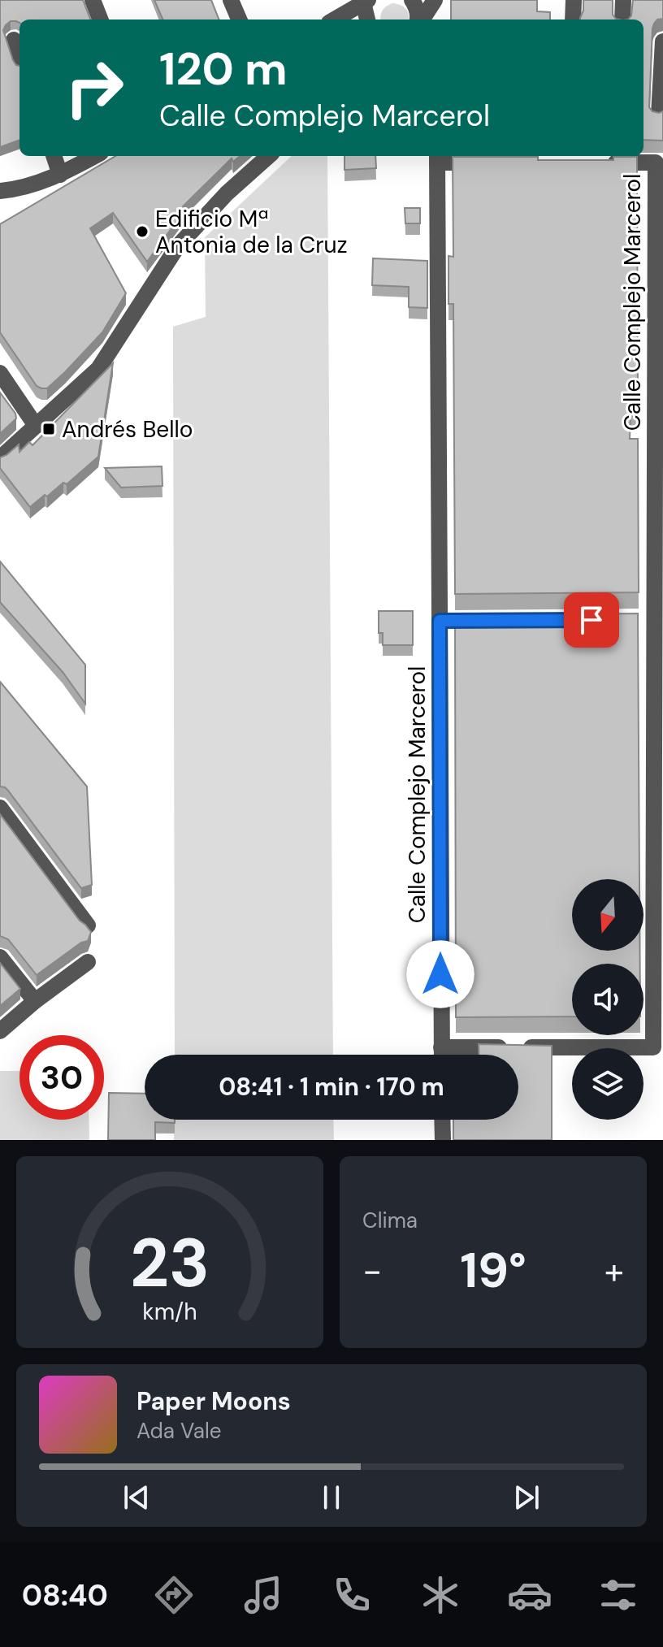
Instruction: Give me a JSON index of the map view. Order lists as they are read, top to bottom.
{
  "streets": {
    "street": ["Calle Complejo Marcerol"]
  },
  "places": {
    "other": ["Edificio Mª Antonia de la Cruz"],
    "transit": ["Andrés Bello"]
  },
  "north": "bottom",
  "page": {
    "turn": ["120 m", "Calle Complejo Marcerol"],
    "limit": "30",
    "trip": "08:41 · 1 min · 170 m",
    "tile": "Clima",
    "heat": ["−", "19°", "+"],
    "song": ["Paper Moons", "Ada Vale"],
    "tabs": "08:40",
    "gauge": ["23", "km/h"]
  }
}
